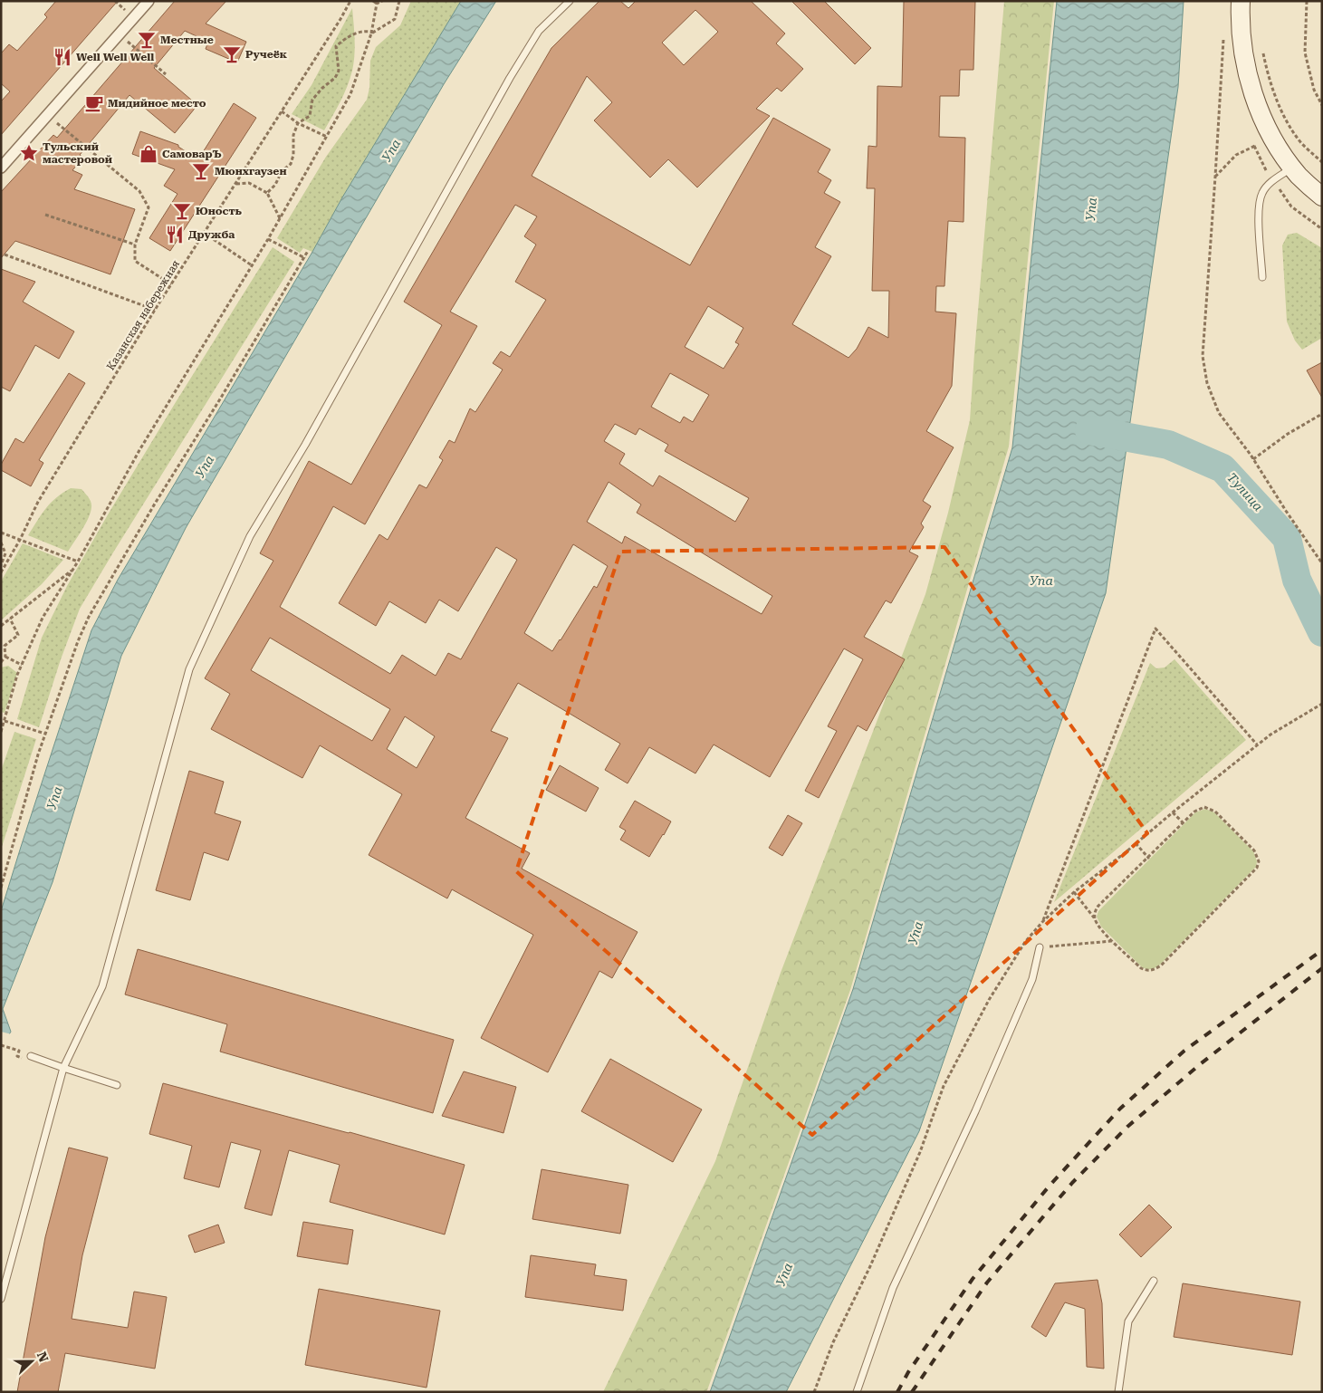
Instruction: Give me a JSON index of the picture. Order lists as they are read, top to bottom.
{
  "streets": {
    "path": ["Казанская набережная"]
  },
  "water": ["Упа", "Тулица"],
  "places": {
    "bar": [
      "Местные",
      "Ручеёк",
      "Мюнхгаузен",
      "Юность"
    ],
    "restaurant": ["Well Well Well", "Дружба"],
    "cafe": ["Мидийное место"],
    "place": ["Тульский мастеровой"],
    "shop": ["СамоварЪ"]
  },
  "north": "right"
}
